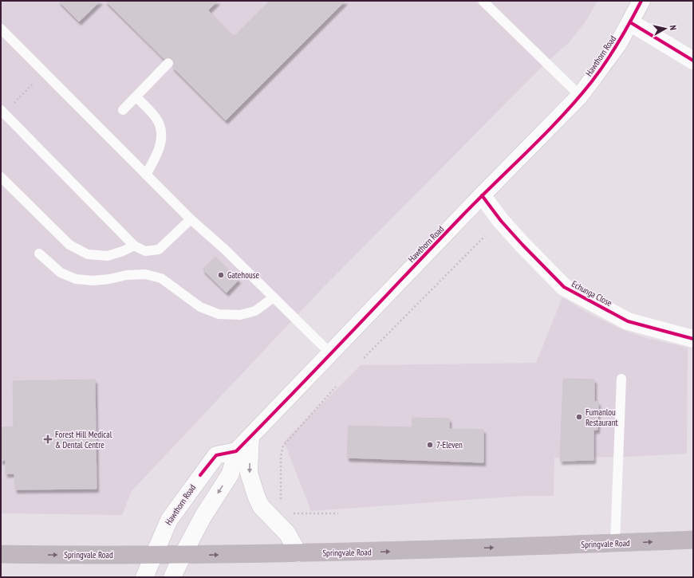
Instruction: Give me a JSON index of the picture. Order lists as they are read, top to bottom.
{
  "streets": {
    "highway": ["Springvale Road"],
    "main road": ["Hawthorn Road", "Echunga Close"]
  },
  "crossings": [
    ["Hawthorn Road", "Echunga Close"],
    ["Hawthorn Road", "Springvale Road"]
  ],
  "one_way": ["Springvale Road"],
  "places": {
    "other": ["Gatehouse", "Fumanlou Restaurant", "7-Eleven"],
    "health": ["Forest Hill Medical & Dental Centre"]
  },
  "north": "right"
}
